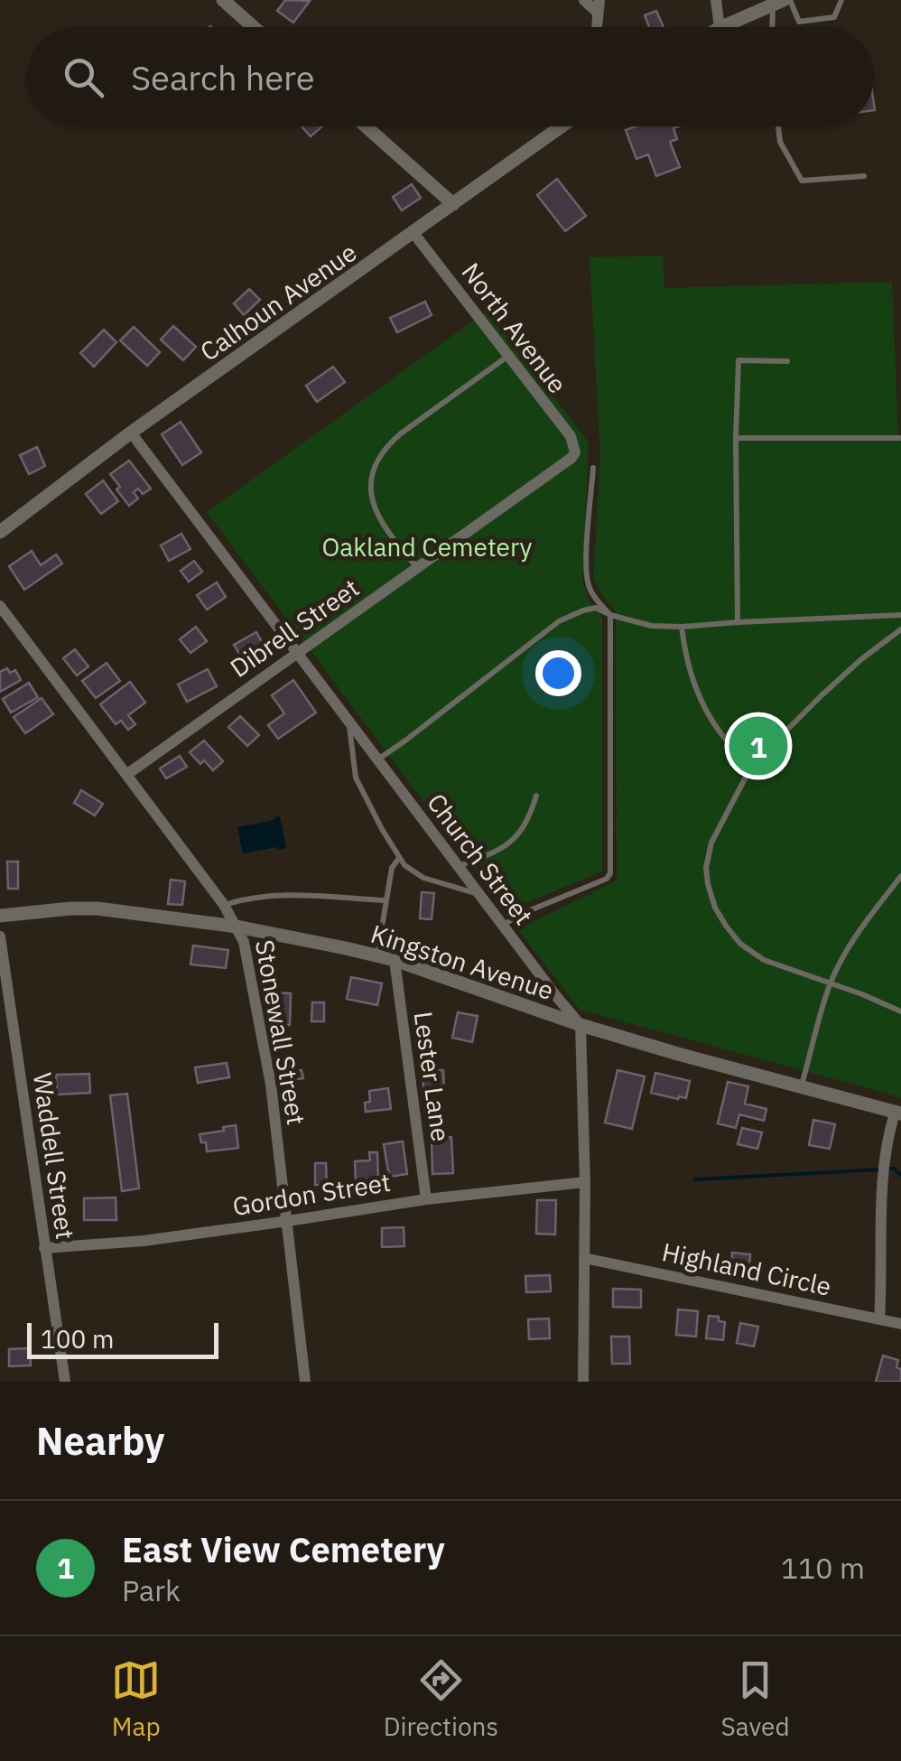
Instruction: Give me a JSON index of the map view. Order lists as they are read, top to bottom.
{
  "streets": {
    "street": [
      "Calhoun Avenue",
      "North Avenue",
      "Dibrell Street",
      "Church Street",
      "Kingston Avenue",
      "Stonewall Street",
      "Lester Lane",
      "Waddell Street",
      "Gordon Street",
      "Highland Circle"
    ]
  },
  "crossings": [
    ["Calhoun Avenue", "North Avenue"],
    ["Calhoun Avenue", "Church Street"],
    ["North Avenue", "Dibrell Street"],
    ["Dibrell Street", "Church Street"],
    ["Dibrell Street", "Stonewall Street"],
    ["Church Street", "Kingston Avenue"],
    ["Kingston Avenue", "Stonewall Street"],
    ["Kingston Avenue", "Lester Lane"],
    ["Stonewall Street", "Gordon Street"],
    ["Lester Lane", "Gordon Street"],
    ["Waddell Street", "Gordon Street"]
  ],
  "parks": ["Oakland Cemetery"],
  "scale_bar": "100 m",
  "page": {
    "search": "Search here",
    "pins": "1",
    "scale": "100 m",
    "heading": "Nearby",
    "list": [
      {
        "mark": "1",
        "name": "East View Cemetery",
        "note": "Park",
        "value": "110 m"
      }
    ],
    "nav": ["Map", "Directions", "Saved"]
  }
}
